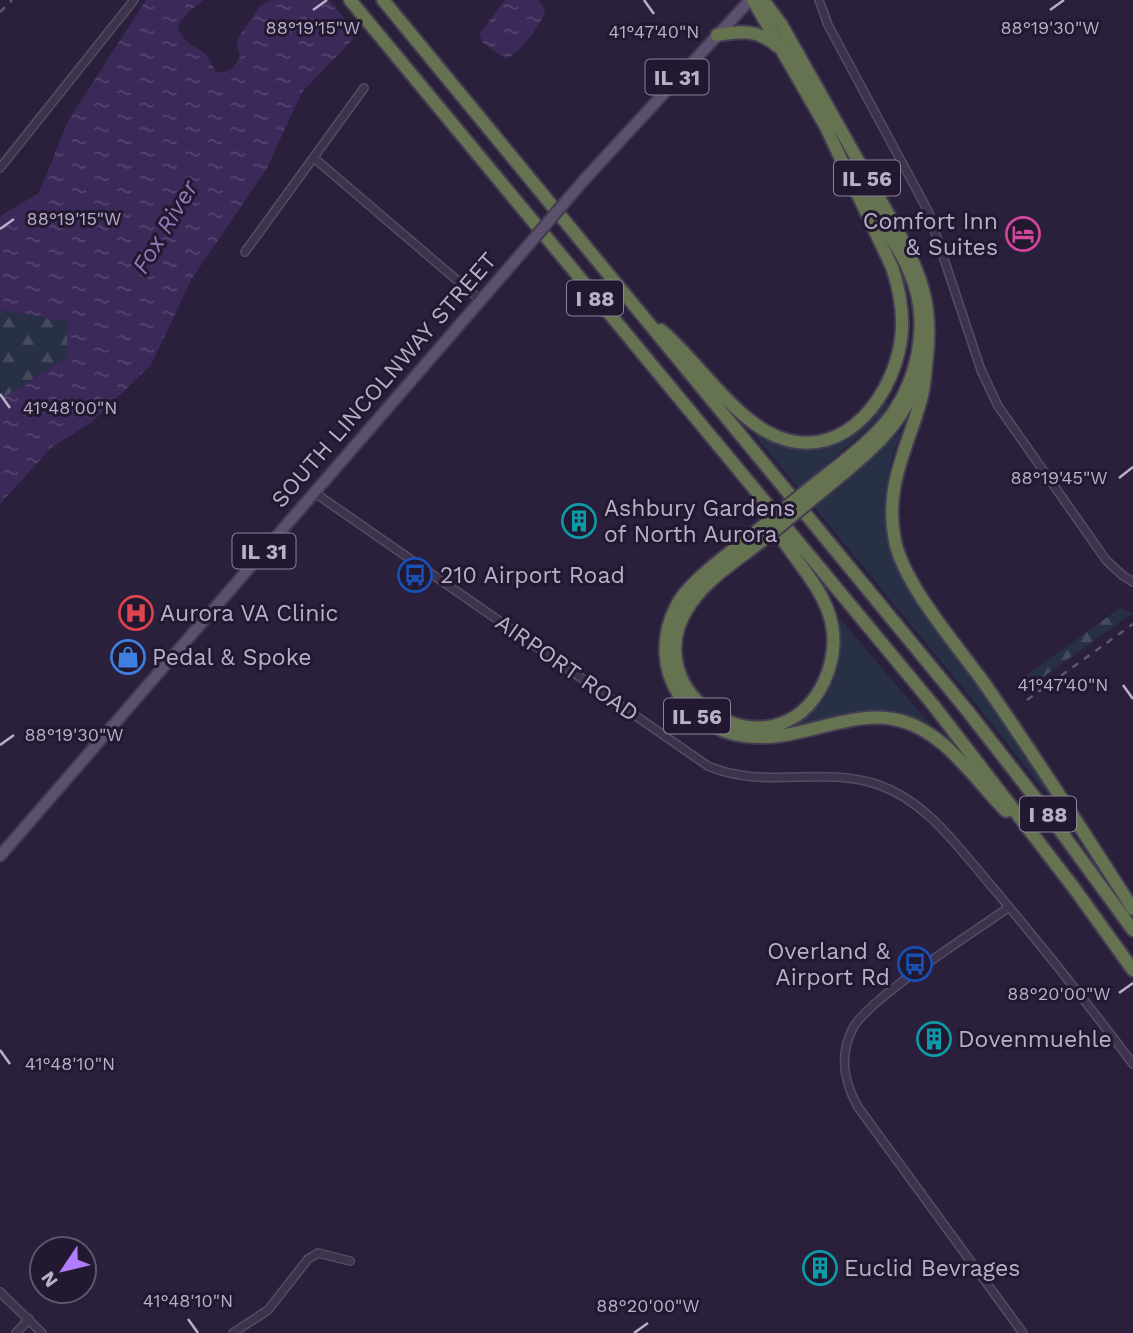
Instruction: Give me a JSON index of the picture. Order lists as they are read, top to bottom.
{
  "streets": {
    "highway": ["IL 56", "I 88"],
    "main road": ["IL 31", "SOUTH LINCOLNWAY STREET"],
    "street": ["AIRPORT ROAD"]
  },
  "crossings": [
    ["IL 56", "I 88"],
    ["SOUTH LINCOLNWAY STREET", "AIRPORT ROAD"]
  ],
  "water": ["Fox River"],
  "places": {
    "hotel": ["Comfort Inn & Suites"],
    "building": ["Ashbury Gardens of North Aurora", "Dovenmuehle", "Euclid Bevrages"],
    "bus stop": ["210 Airport Road", "Overland & Airport Rd"],
    "hospital": ["Aurora VA Clinic"],
    "shop": ["Pedal & Spoke"]
  },
  "north": "bottom left",
  "coordinates": [
    "88°19'15\"W",
    "88°19'30\"W",
    "41°47'40\"N",
    "41°48'00\"N",
    "88°19'45\"W",
    "88°20'00\"W",
    "41°48'10\"N"
  ]
}
